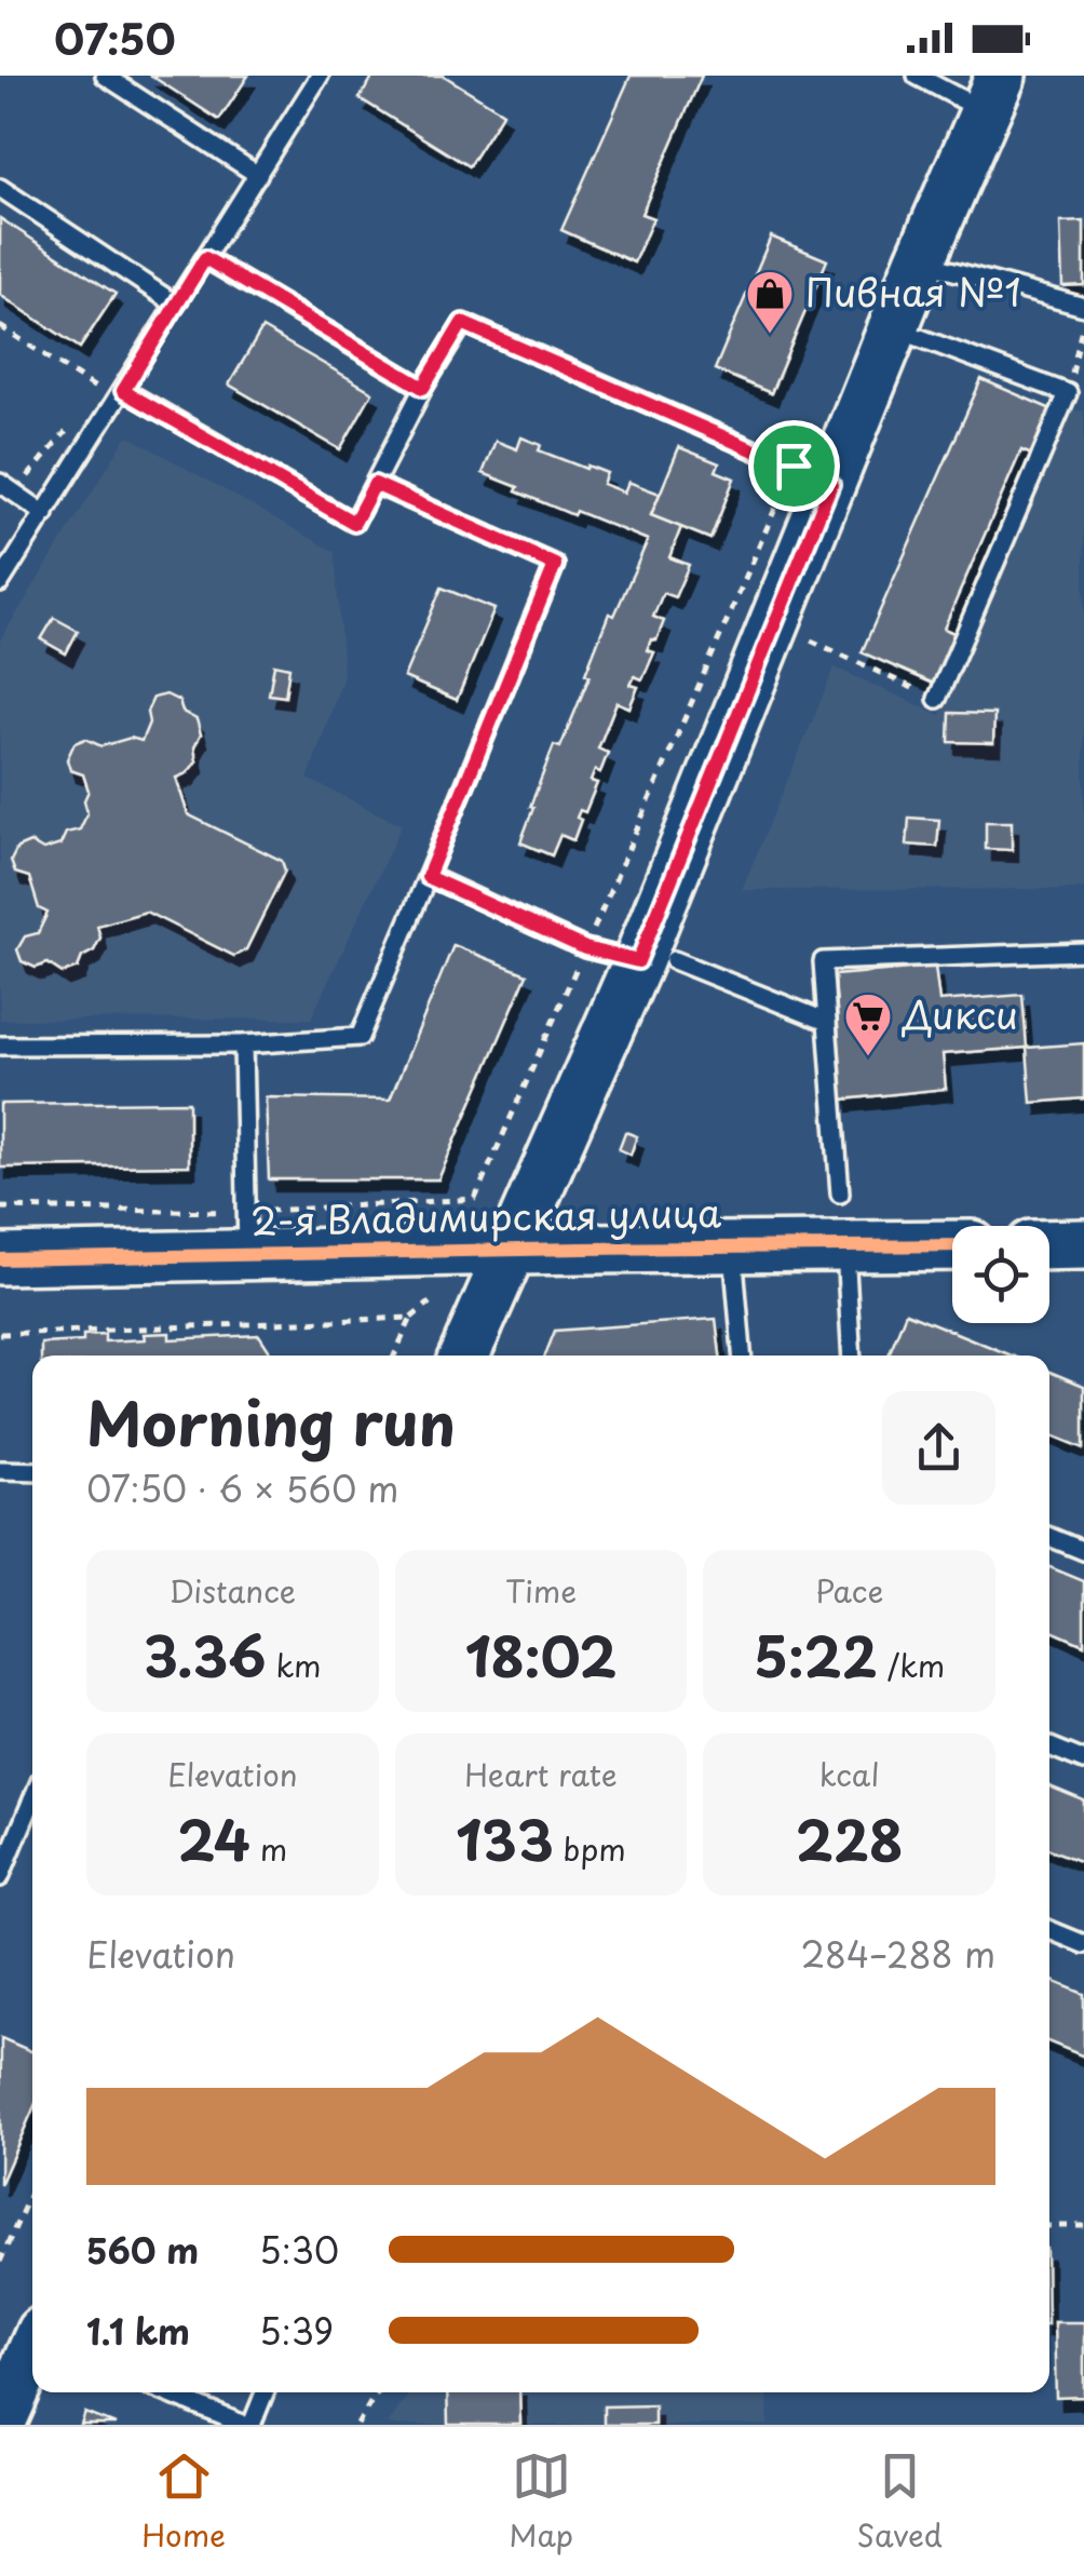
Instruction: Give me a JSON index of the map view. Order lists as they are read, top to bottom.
{
  "streets": {
    "main road": ["2-я Владимирская улица"]
  },
  "places": {
    "shop": ["Пивная №1"],
    "supermarket": ["Дикси"]
  },
  "page": {
    "status": "07:50",
    "heading": ["Morning run", "07:50 · 6 × 560 m"],
    "stats": [
      ["Distance", "3.36 km"],
      ["Time", "18:02"],
      ["Pace", "5:22 /km"],
      ["Elevation", "24 m"],
      ["Heart rate", "133 bpm"],
      ["kcal", "228"]
    ],
    "chart": ["Elevation", "284–288 m"],
    "list": [
      {
        "name": "560 m",
        "note": "5:30"
      },
      {
        "name": "1.1 km",
        "note": "5:39"
      }
    ],
    "tabs": ["Home", "Map", "Saved"]
  }
}
